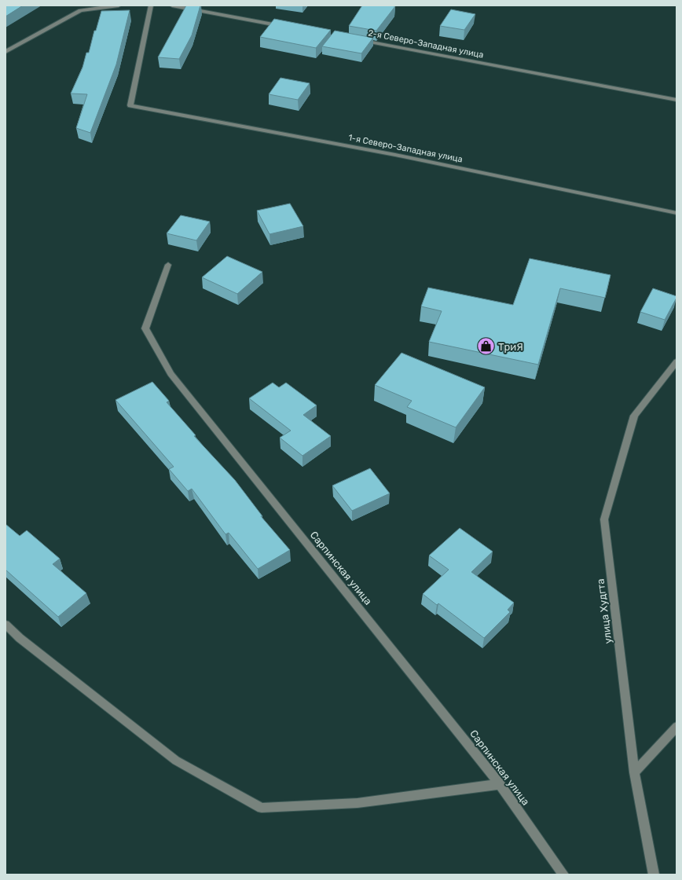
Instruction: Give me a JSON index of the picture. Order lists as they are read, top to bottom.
{
  "streets": {
    "street": [
      "2-я Северо-Западная улица",
      "1-я Северо-Западная улица",
      "Сарпинская улица",
      "улица Худгта"
    ]
  },
  "places": {
    "shop": ["ТриЯ"]
  }
}
